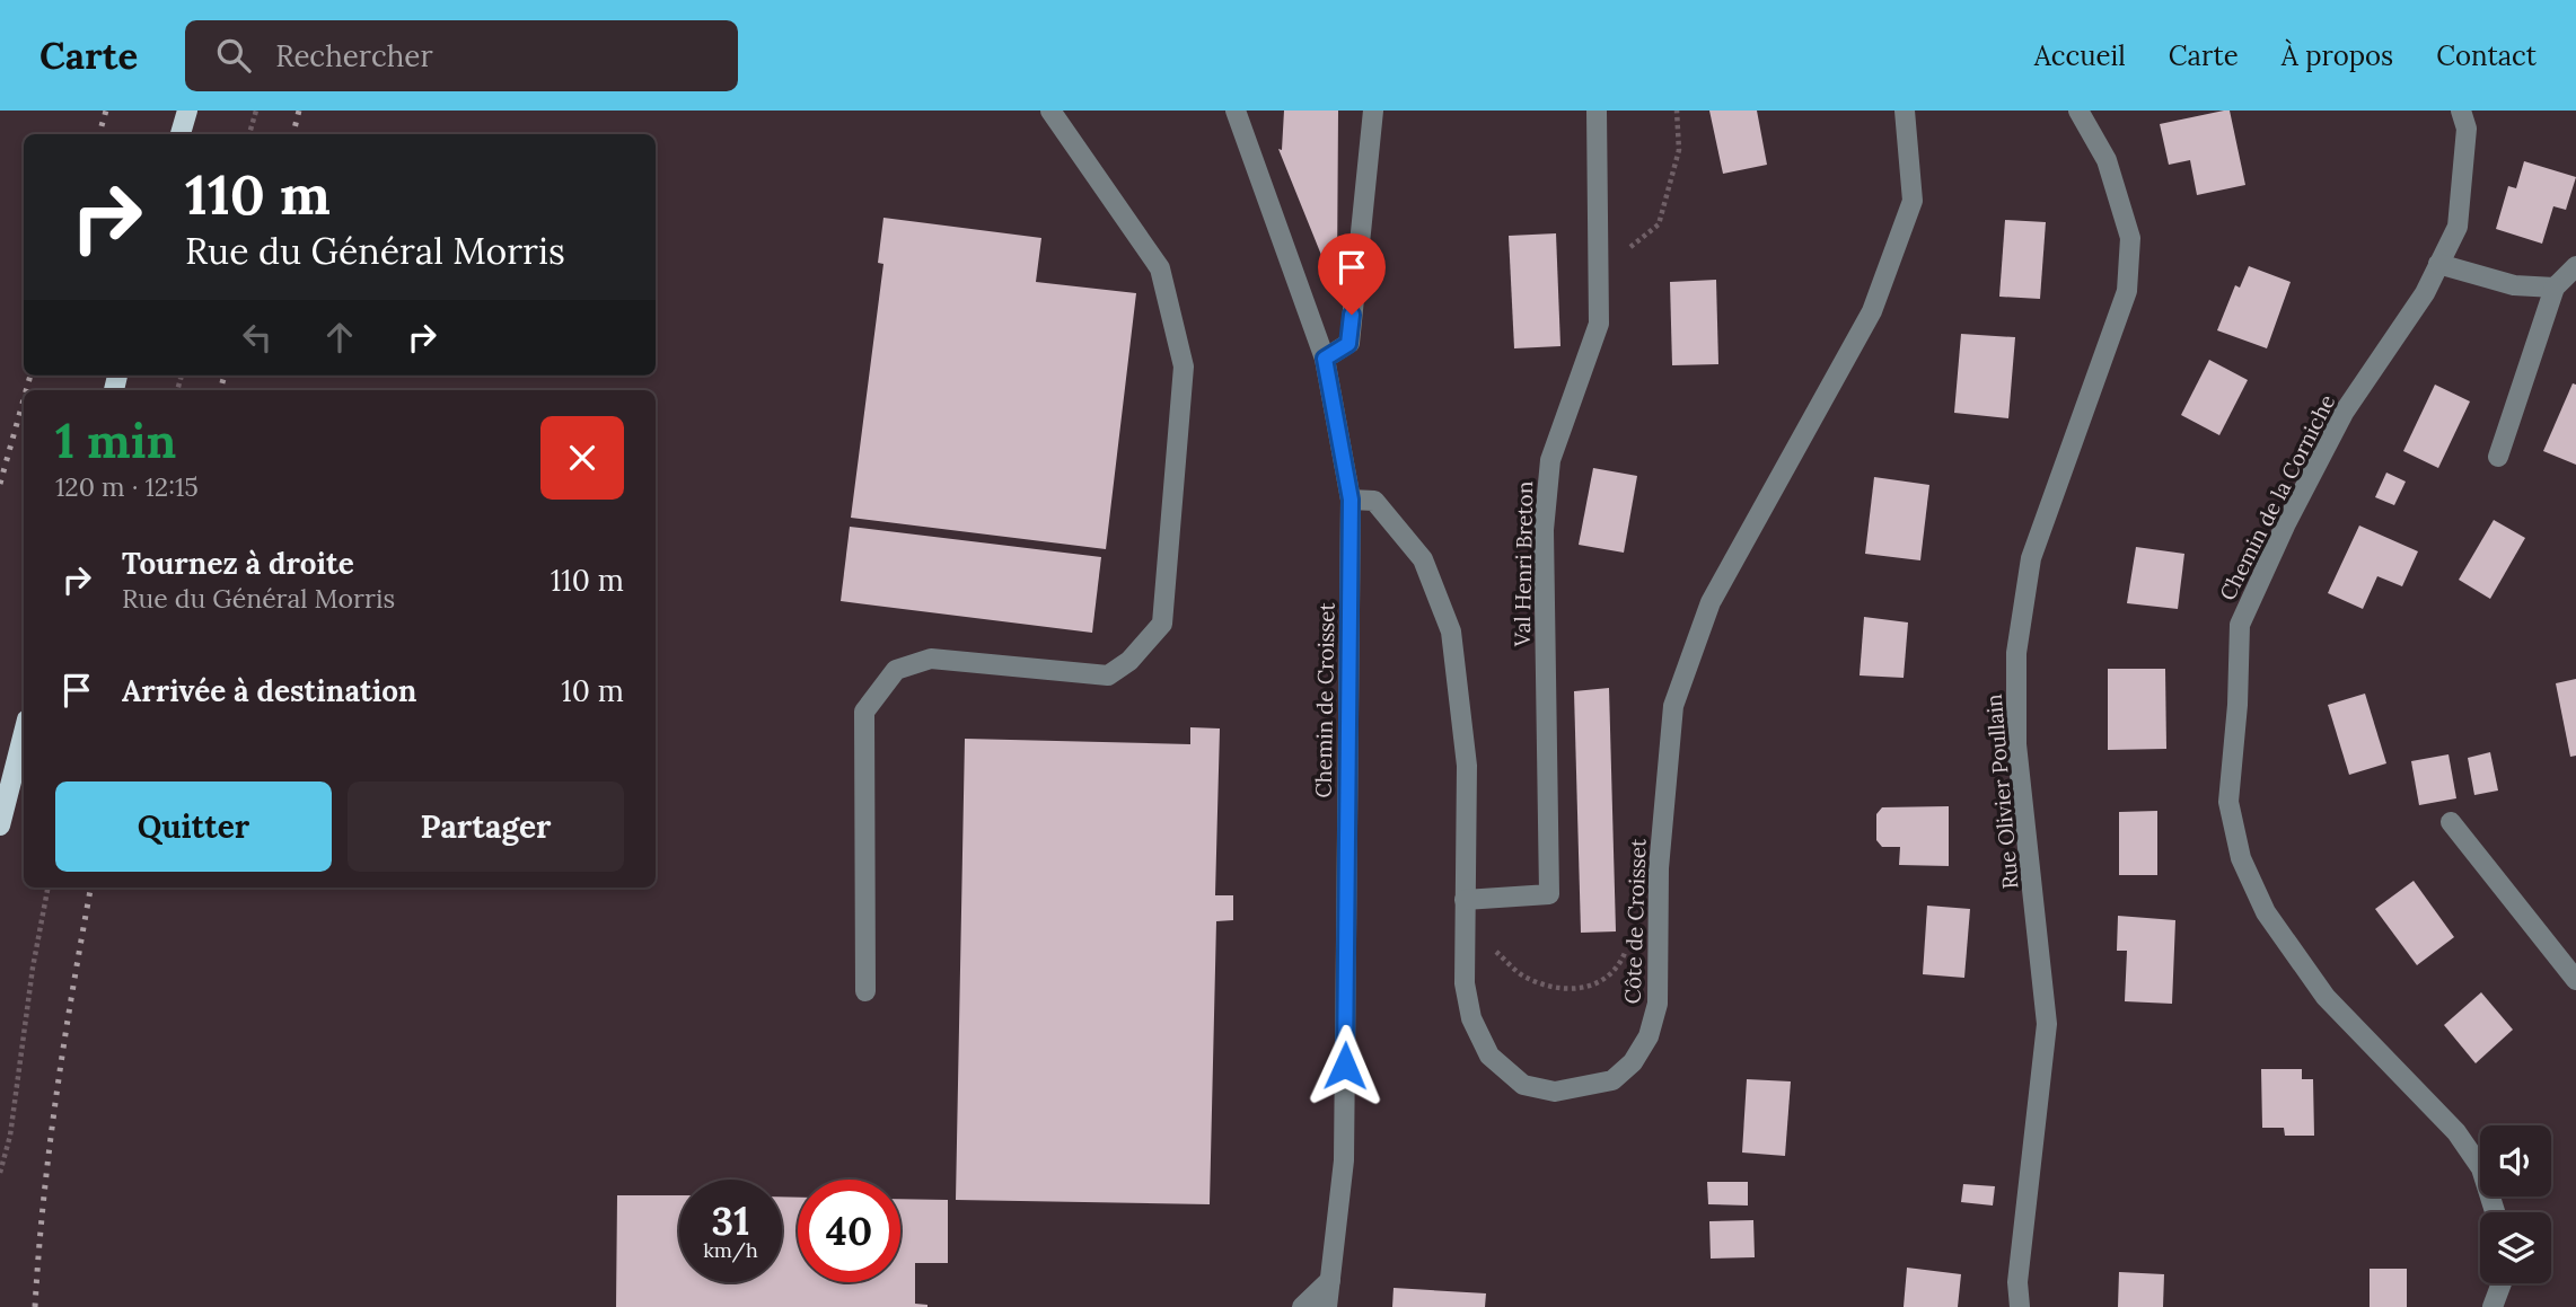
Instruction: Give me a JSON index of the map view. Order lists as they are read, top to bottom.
{
  "streets": {
    "street": [
      "Chemin de la Corniche",
      "Val Henri Breton",
      "Chemin de Croisset",
      "Rue Olivier Poullain",
      "Côte de Croisset"
    ]
  },
  "crossings": [
    ["Val Henri Breton", "Côte de Croisset"],
    ["Chemin de Croisset", "Côte de Croisset"]
  ],
  "page": {
    "header": "Carte",
    "search": "Rechercher",
    "nav": [
      "Accueil",
      "Carte",
      "À propos",
      "Contact"
    ],
    "turn": ["110 m", "Rue du Général Morris"],
    "heading": ["1 min", "120 m · 12:15"],
    "list": [
      {
        "name": "Tournez à droite",
        "note": "Rue du Général Morris",
        "value": "110 m"
      },
      {
        "name": "Arrivée à destination",
        "value": "10 m"
      }
    ],
    "buttons": ["Quitter", "Partager"],
    "speed": "31 km/h",
    "limit": "40"
  }
}
